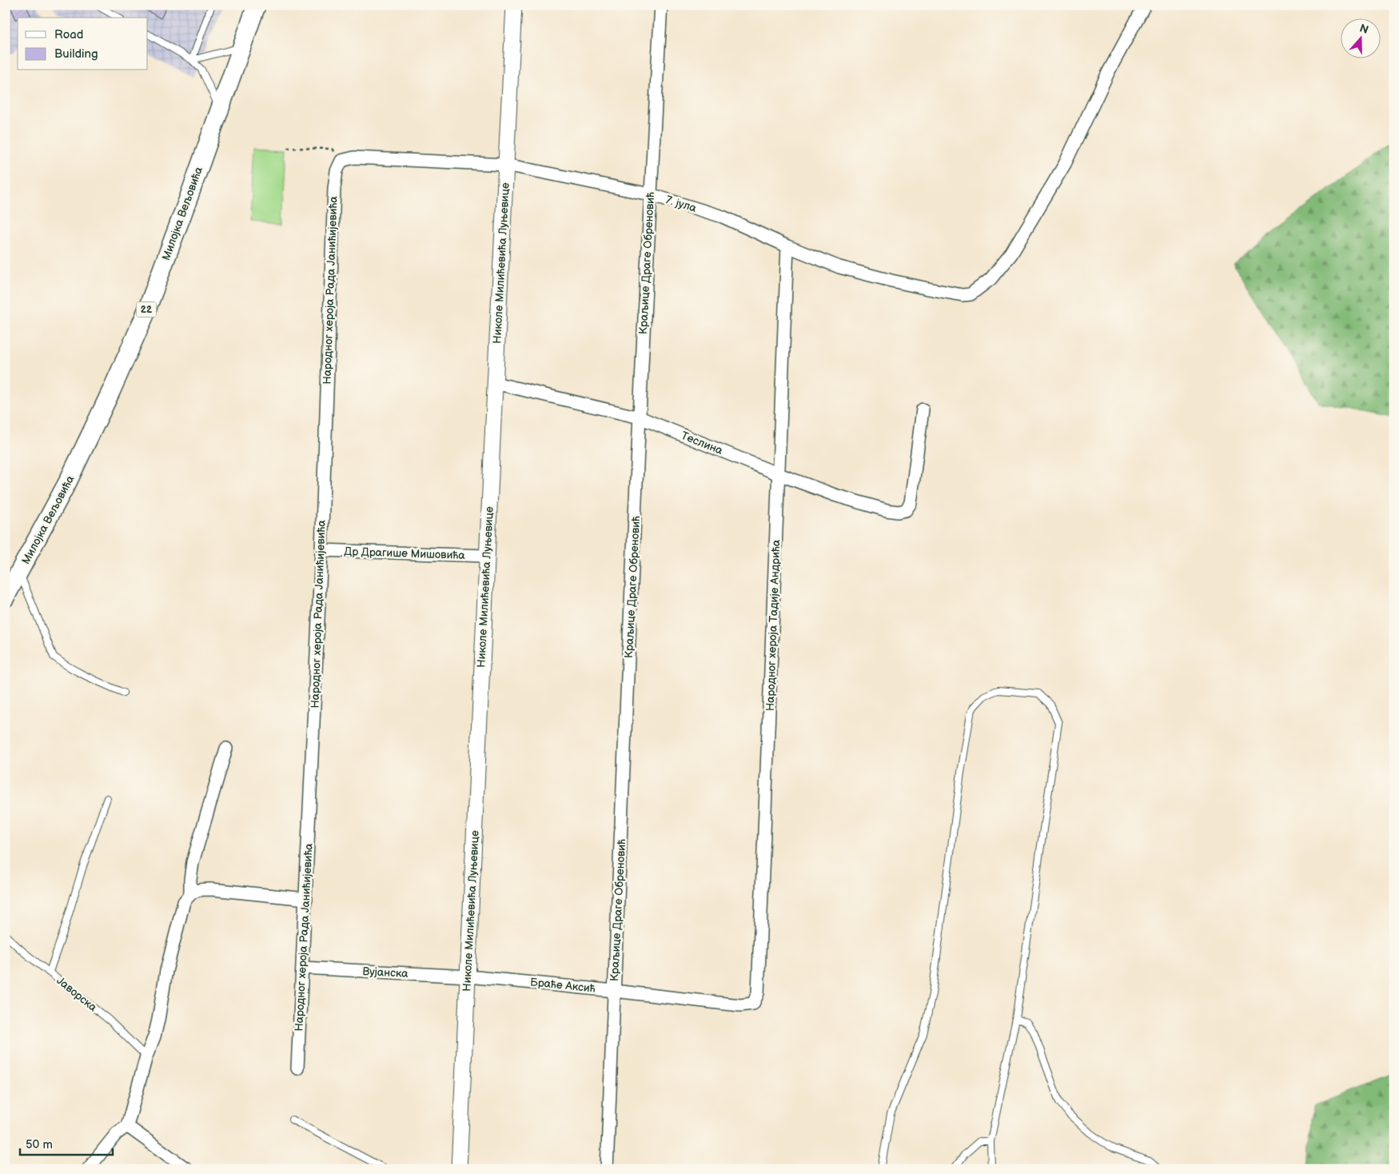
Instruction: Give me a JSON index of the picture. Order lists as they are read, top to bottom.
{
  "streets": {
    "main road": ["Милојка Вељовића", "22"],
    "street": [
      "7. јула",
      "Николе Милићевића Луњевице",
      "Краљице Драге Обреновић",
      "Народног хероја Рада Јанићијевића",
      "Теслина",
      "Др Драгише Мишовића",
      "Народног хероја Тадије Андрића",
      "Вујанска",
      "Браће Аксић"
    ],
    "lane": ["Јаворска"]
  },
  "crossings": [
    ["7. јула", "Николе Милићевића Луњевице"],
    ["7. јула", "Краљице Драге Обреновић"],
    ["7. јула", "Народног хероја Рада Јанићијевића"],
    ["7. јула", "Народног хероја Тадије Андрића"],
    ["Николе Милићевића Луњевице", "Теслина"],
    ["Николе Милићевића Луњевице", "Др Драгише Мишовића"],
    ["Николе Милићевића Луњевице", "Вујанска"],
    ["Николе Милићевића Луњевице", "Браће Аксић"],
    ["Краљице Драге Обреновић", "Теслина"],
    ["Краљице Драге Обреновић", "Браће Аксић"],
    ["Народног хероја Рада Јанићијевића", "Др Драгише Мишовића"],
    ["Народног хероја Рада Јанићијевића", "Вујанска"],
    ["Теслина", "Народног хероја Тадије Андрића"],
    ["Народног хероја Тадије Андрића", "Браће Аксић"],
    ["Вујанска", "Браће Аксић"]
  ],
  "legend": ["Road", "Building"],
  "scale_bar": "50 m",
  "north": "top"
}
